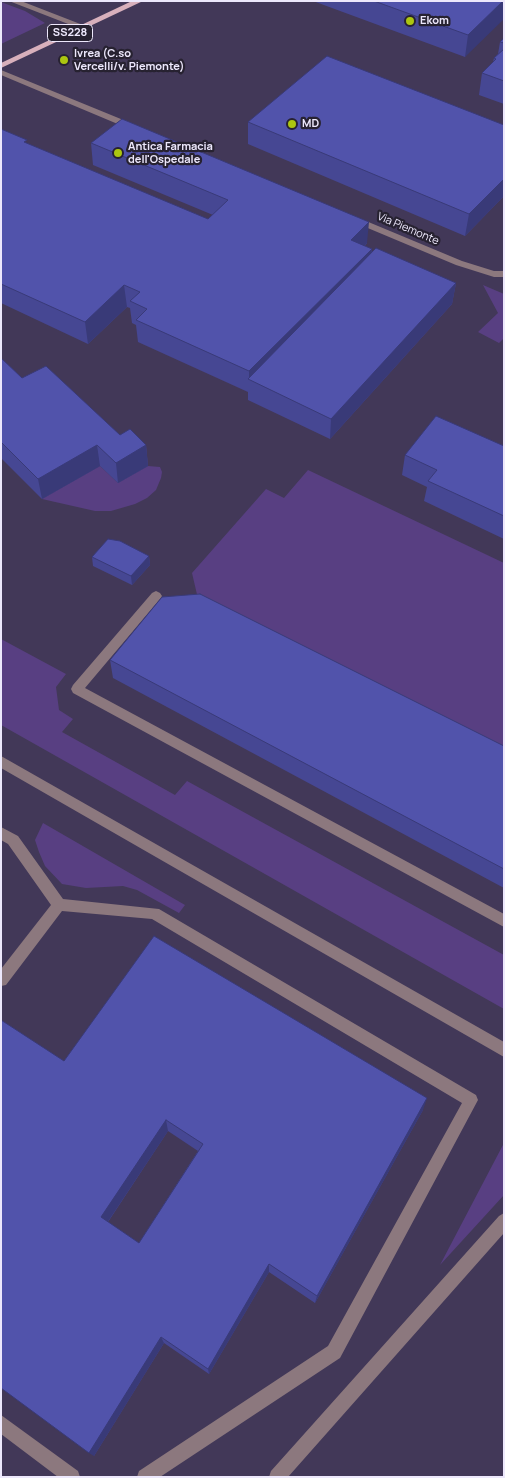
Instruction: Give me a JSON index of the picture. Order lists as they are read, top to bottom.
{
  "streets": {
    "main road": ["SS228"],
    "street": ["Via Piemonte"]
  },
  "places": [
    "Ekom",
    "Ivrea (C.so Vercelli/v. Piemonte)",
    "MD",
    "Antica Farmacia dell'Ospedale"
  ]
}
